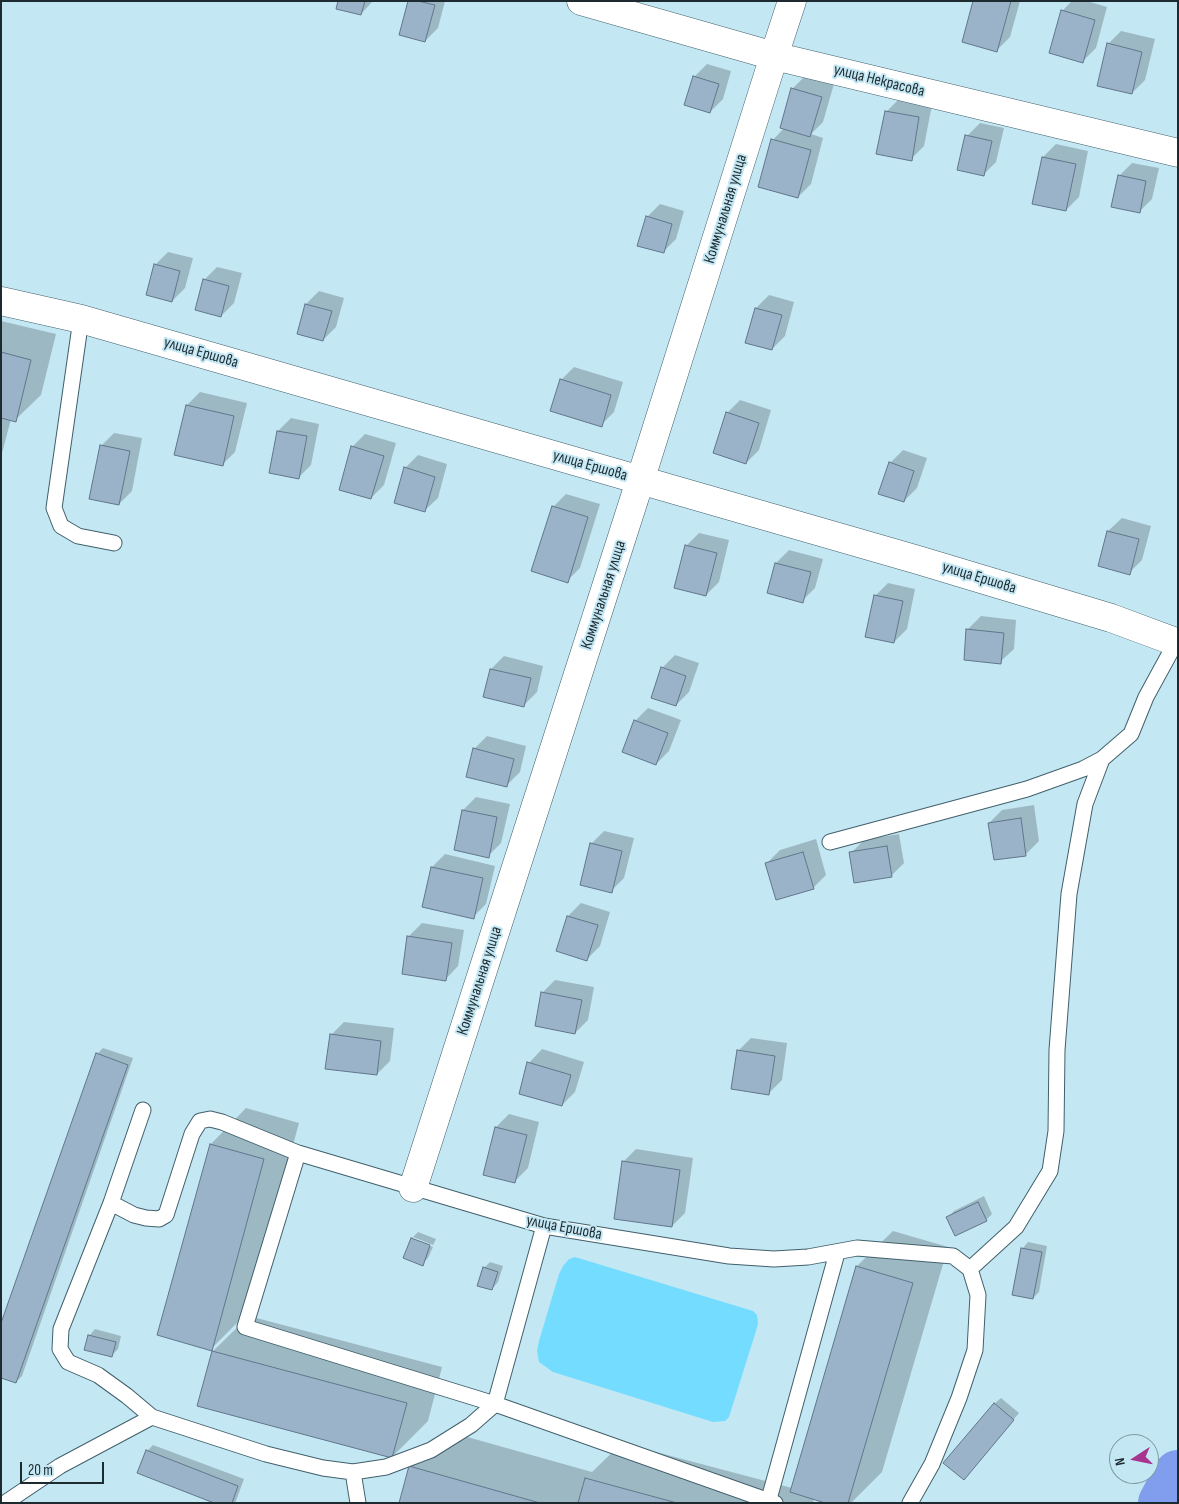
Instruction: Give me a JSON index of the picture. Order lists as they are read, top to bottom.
{
  "streets": {
    "street": ["улица Некрасова", "Коммунальная улица", "улица Ершова"]
  },
  "crossings": [
    ["улица Некрасова", "Коммунальная улица"],
    ["Коммунальная улица", "улица Ершова"]
  ],
  "scale_bar": "20 m",
  "north": "left"
}
